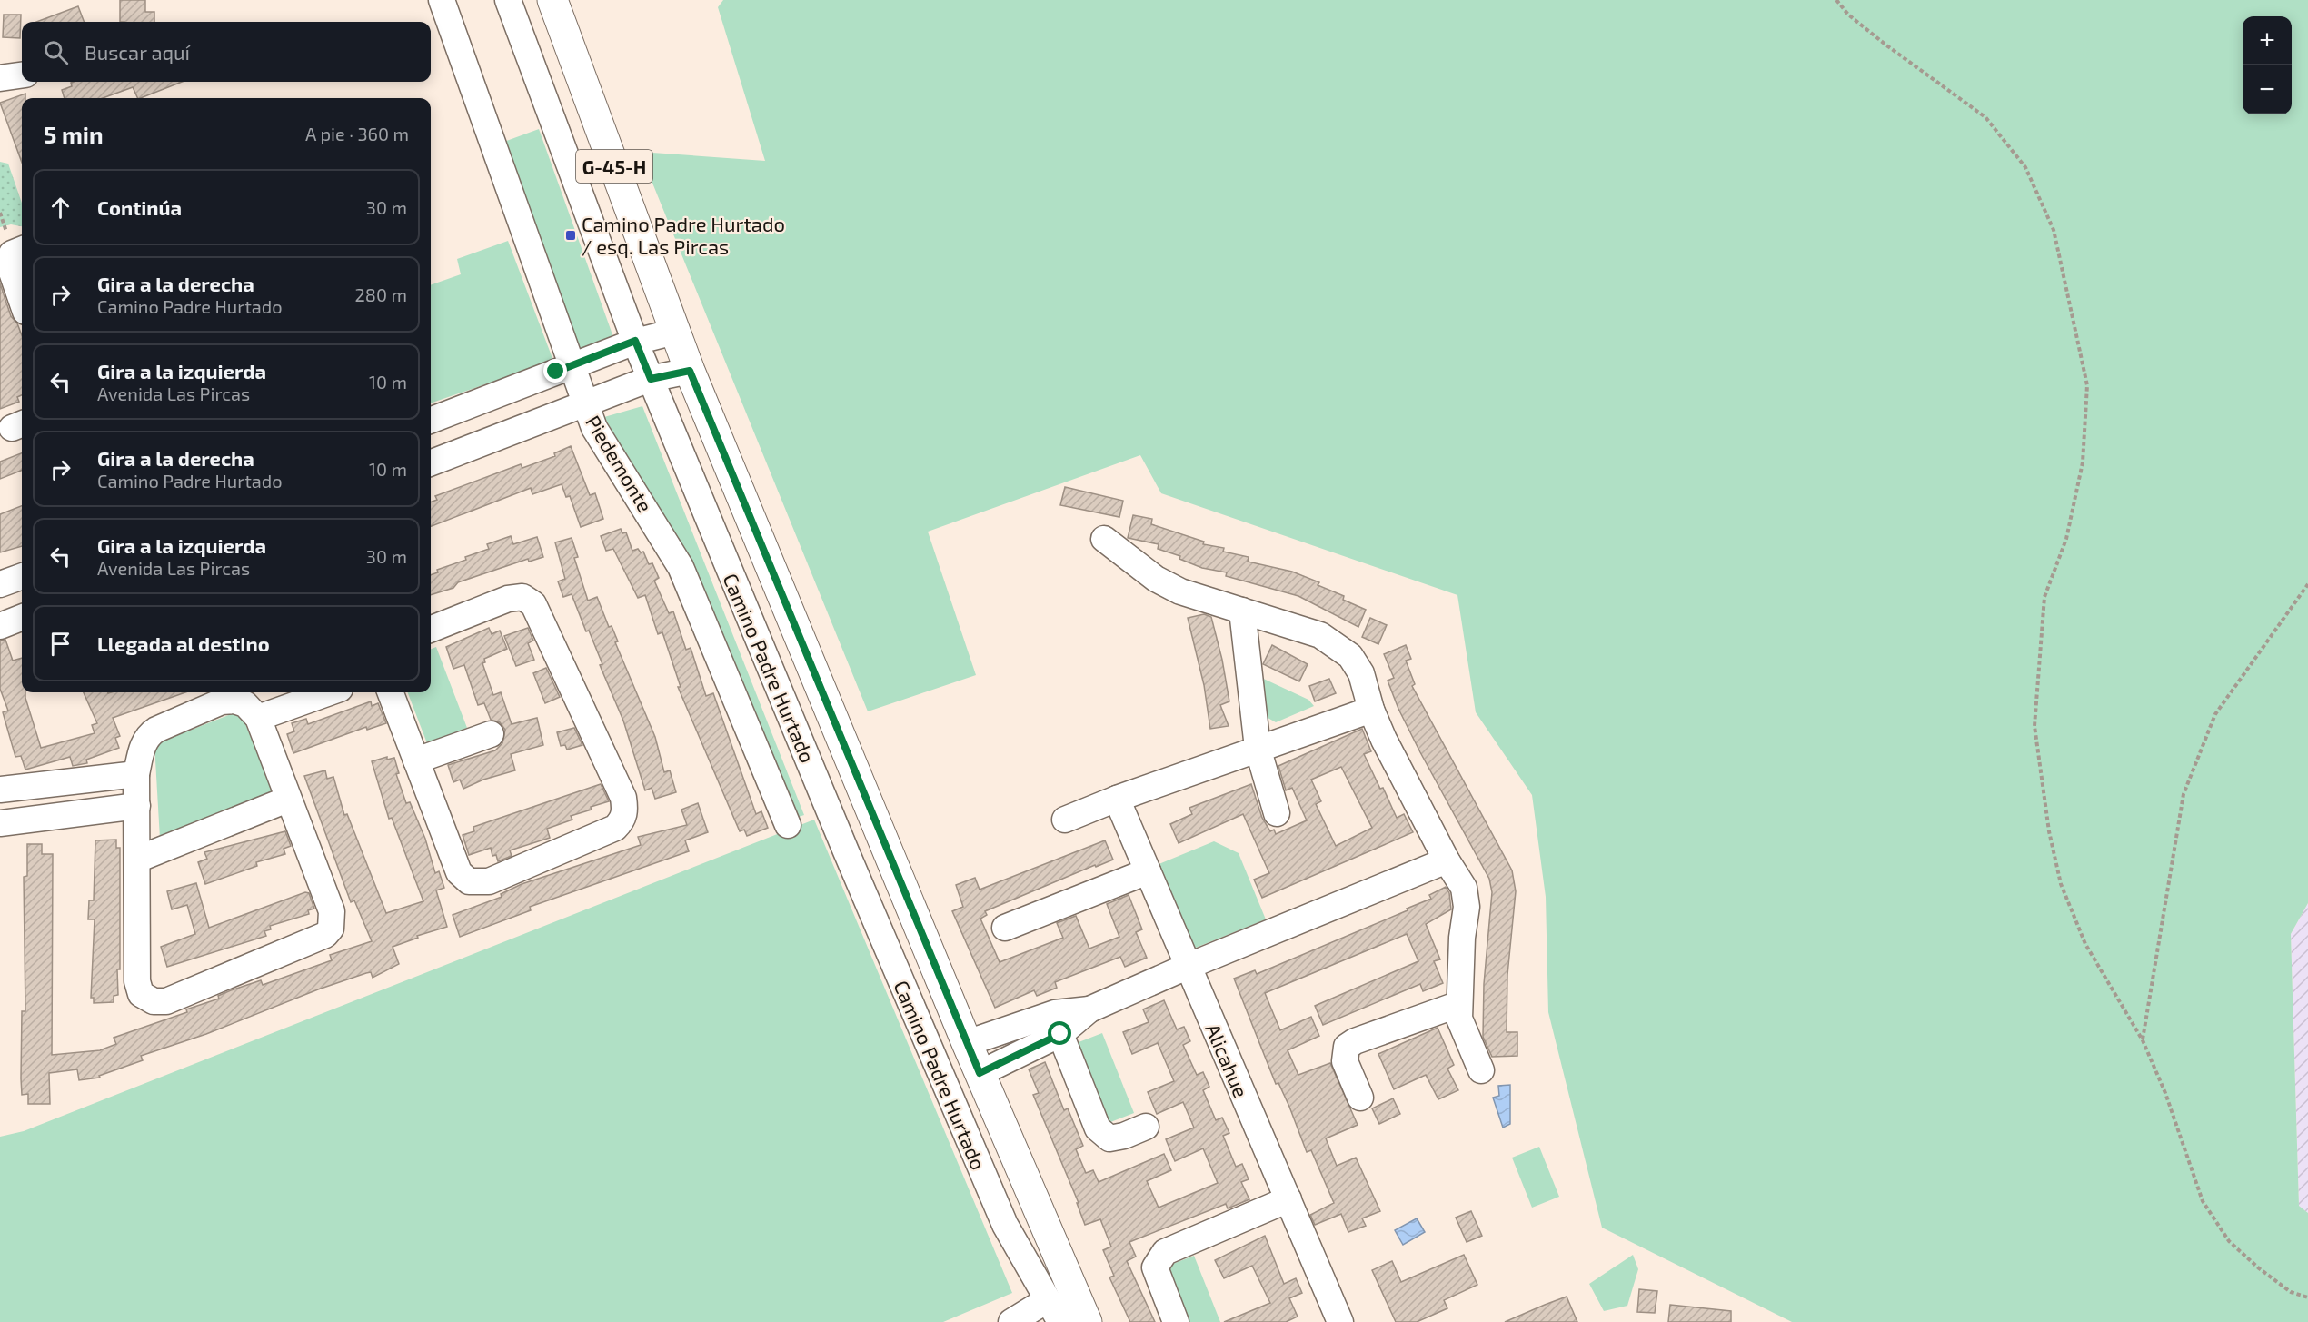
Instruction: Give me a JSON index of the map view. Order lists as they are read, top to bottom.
{
  "streets": {
    "main road": ["G-45-H", "Camino Padre Hurtado"],
    "street": ["Piedemonte", "Alicahue"]
  },
  "places": {
    "transit": ["Camino Padre Hurtado / esq. Las Pircas"]
  },
  "page": {
    "map_buttons": ["+", "−"],
    "search": "Buscar aquí",
    "heading": ["5 min", "A pie · 360 m"],
    "list": [
      ["Continúa", "30 m"],
      ["Gira a la derecha", "Camino Padre Hurtado", "280 m"],
      ["Gira a la izquierda", "Avenida Las Pircas", "10 m"],
      ["Gira a la derecha", "Camino Padre Hurtado", "10 m"],
      ["Gira a la izquierda", "Avenida Las Pircas", "30 m"],
      "Llegada al destino"
    ]
  }
}
